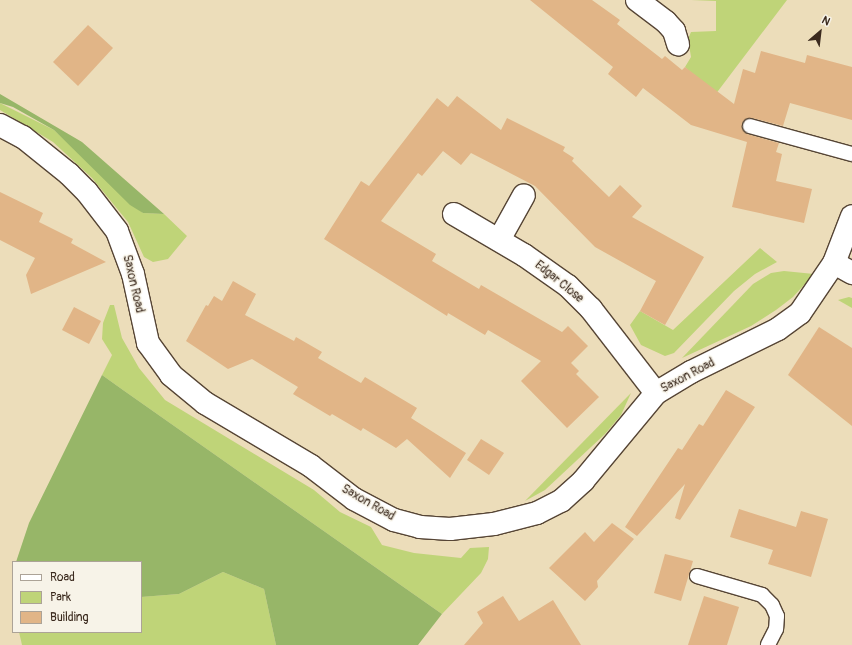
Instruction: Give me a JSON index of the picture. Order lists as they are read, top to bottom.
{
  "streets": {
    "street": ["Edgar Close", "Saxon Road"]
  },
  "crossings": [
    ["Edgar Close", "Saxon Road"]
  ],
  "legend": ["Road", "Park", "Building"],
  "north": "top right"
}
